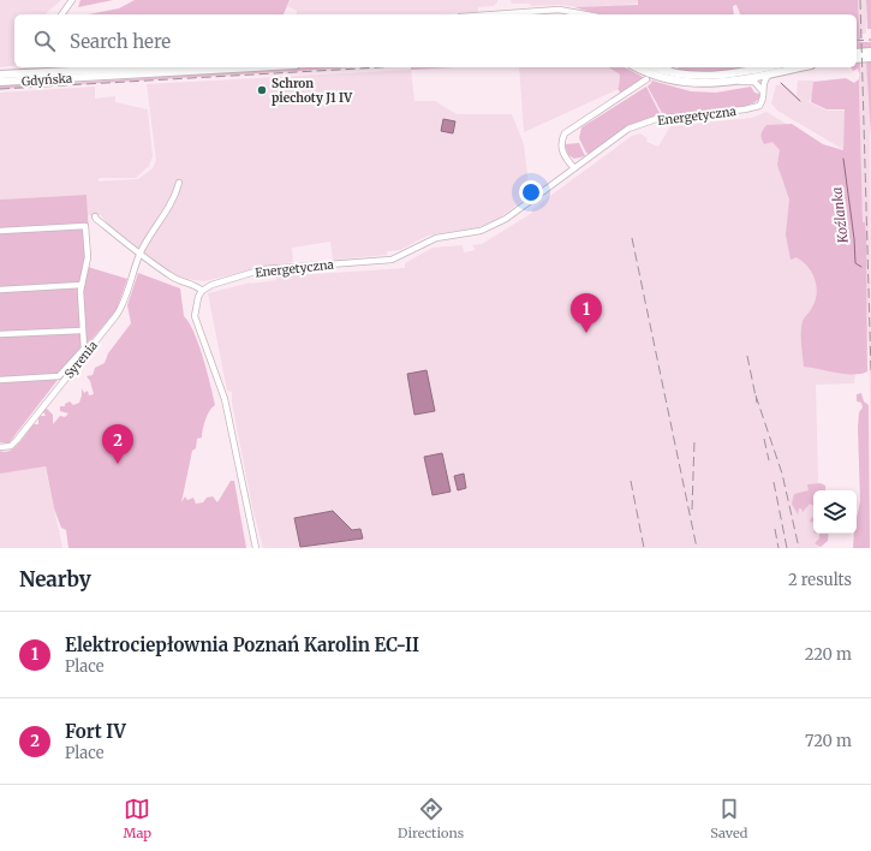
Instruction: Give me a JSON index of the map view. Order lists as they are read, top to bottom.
{
  "streets": {
    "main road": ["Gdyńska"],
    "street": ["Energetyczna", "Syrenia"]
  },
  "water": ["Koźlanka"],
  "places": ["Schron piechoty J1 IV"],
  "page": {
    "search": "Search here",
    "pins": ["1", "2"],
    "heading": ["Nearby", "2 results"],
    "list": [
      {
        "mark": "1",
        "name": "Elektrociepłownia Poznań Karolin EC-II",
        "note": "Place",
        "value": "220 m"
      },
      {
        "mark": "2",
        "name": "Fort IV",
        "note": "Place",
        "value": "720 m"
      }
    ],
    "nav": ["Map", "Directions", "Saved"]
  }
}
